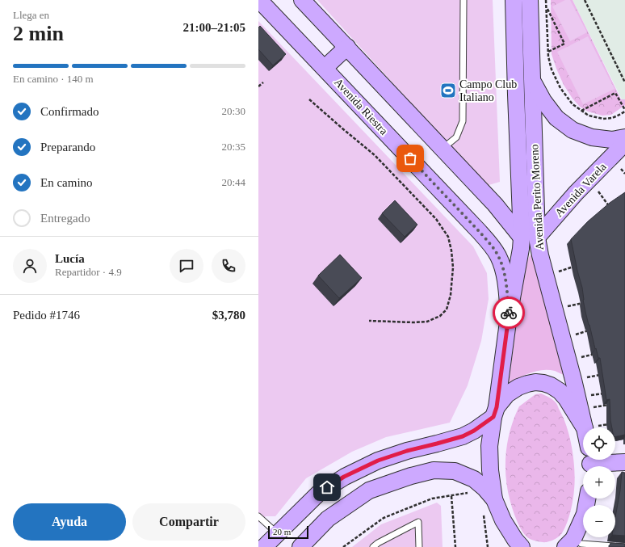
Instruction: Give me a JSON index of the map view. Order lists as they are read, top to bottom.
{
  "streets": {
    "main road": ["Avenida Riestra", "Avenida Varela", "Avenida Perito Moreno"]
  },
  "crossings": [
    ["Avenida Riestra", "Avenida Perito Moreno"],
    ["Avenida Varela", "Avenida Perito Moreno"]
  ],
  "places": {
    "sports": ["Campo Club Italiano"]
  },
  "scale_bar": "20 m",
  "page": {
    "heading": ["2 min", "Llega en", "21:00–21:05"],
    "panel": [
      "Lucía",
      "Repartidor · 4.9",
      "Pedido #1746",
      "$3,780"
    ],
    "bar": "En camino · 140 m",
    "list": [
      ["Confirmado", "20:30"],
      ["Preparando", "20:35"],
      ["En camino", "20:44"],
      "Entregado"
    ],
    "map_buttons": ["+", "−"],
    "buttons": ["Ayuda", "Compartir"],
    "scale": "20 m"
  }
}
